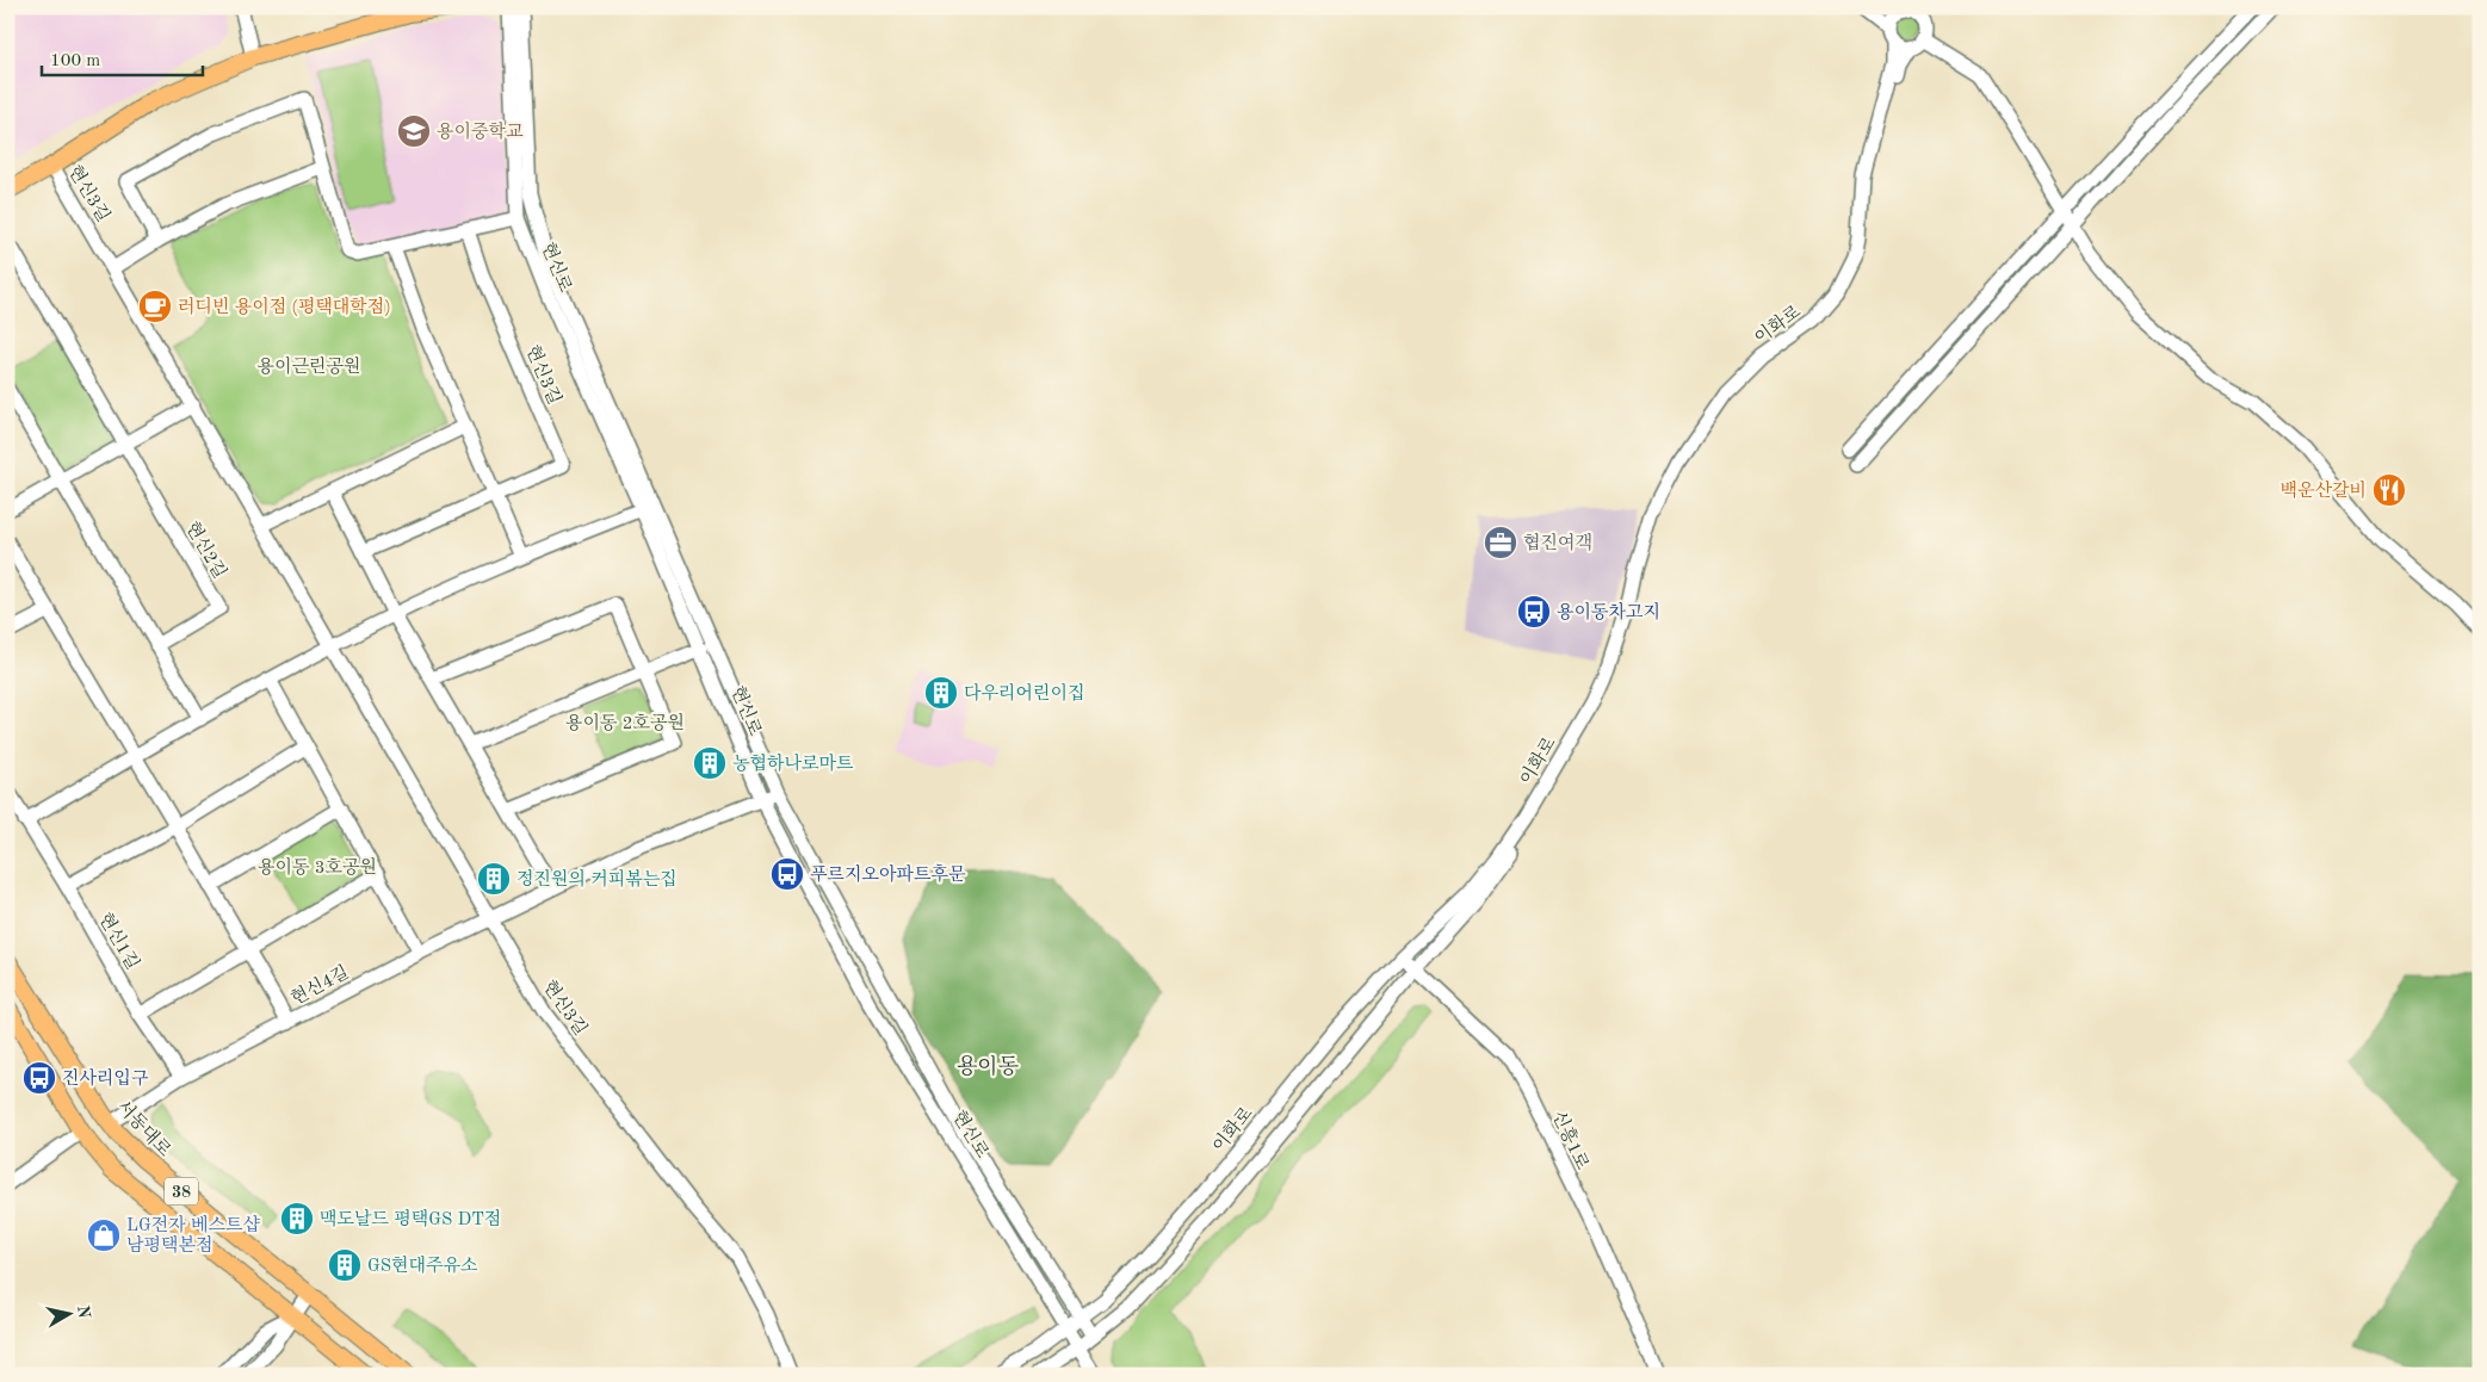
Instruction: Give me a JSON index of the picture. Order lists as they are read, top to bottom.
{
  "streets": {
    "main road": ["서동대로", "38"],
    "street": [
      "현신3길",
      "현신로",
      "이화로",
      "현신2길",
      "현신1길",
      "현신4길",
      "신흥1로"
    ]
  },
  "crossings": [
    ["현신3길", "현신4길"],
    ["현신로", "이화로"],
    ["현신로", "현신4길"],
    ["이화로", "신흥1로"],
    ["현신1길", "현신4길"],
    ["현신4길", "서동대로"]
  ],
  "districts": ["용이동"],
  "parks": ["용이근린공원", "용이동 2호공원", "용이동 3호공원"],
  "places": {
    "school or university": ["용이중학교"],
    "cafe": ["러디빈 용이점 (평택대학점)"],
    "restaurant": ["백운산갈비"],
    "office": ["협진여객"],
    "bus stop": ["용이동차고지", "푸르지오아파트후문", "진사리입구"],
    "building": [
      "다우리어린이집",
      "농협하나로마트",
      "정진원의 커피볶는집",
      "맥도날드 평택GS DT점",
      "GS현대주유소"
    ],
    "shop": ["LG전자 베스트샵 남평택본점"]
  },
  "scale_bar": "100 m",
  "north": "right"
}
